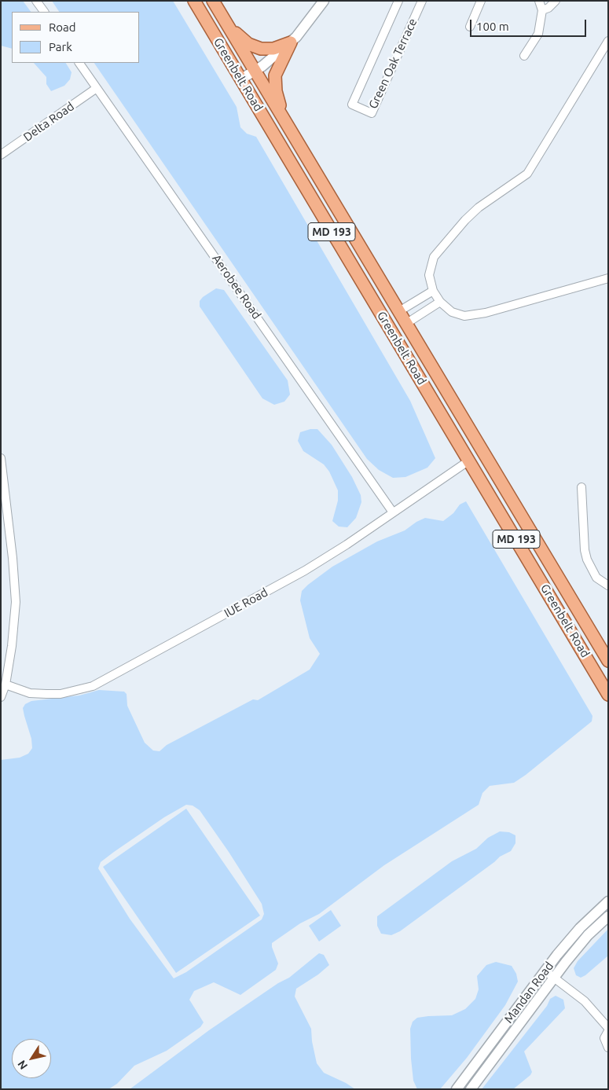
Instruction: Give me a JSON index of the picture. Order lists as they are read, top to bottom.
{
  "streets": {
    "main road": ["Greenbelt Road", "MD 193"],
    "street": [
      "Green Oak Terrace",
      "Delta Road",
      "Aerobee Road",
      "IUE Road",
      "Mandan Road"
    ]
  },
  "crossings": [
    ["Greenbelt Road", "IUE Road"],
    ["Delta Road", "Aerobee Road"],
    ["Aerobee Road", "IUE Road"]
  ],
  "legend": ["Road", "Park"],
  "scale_bar": "100 m",
  "north": "bottom left"
}
